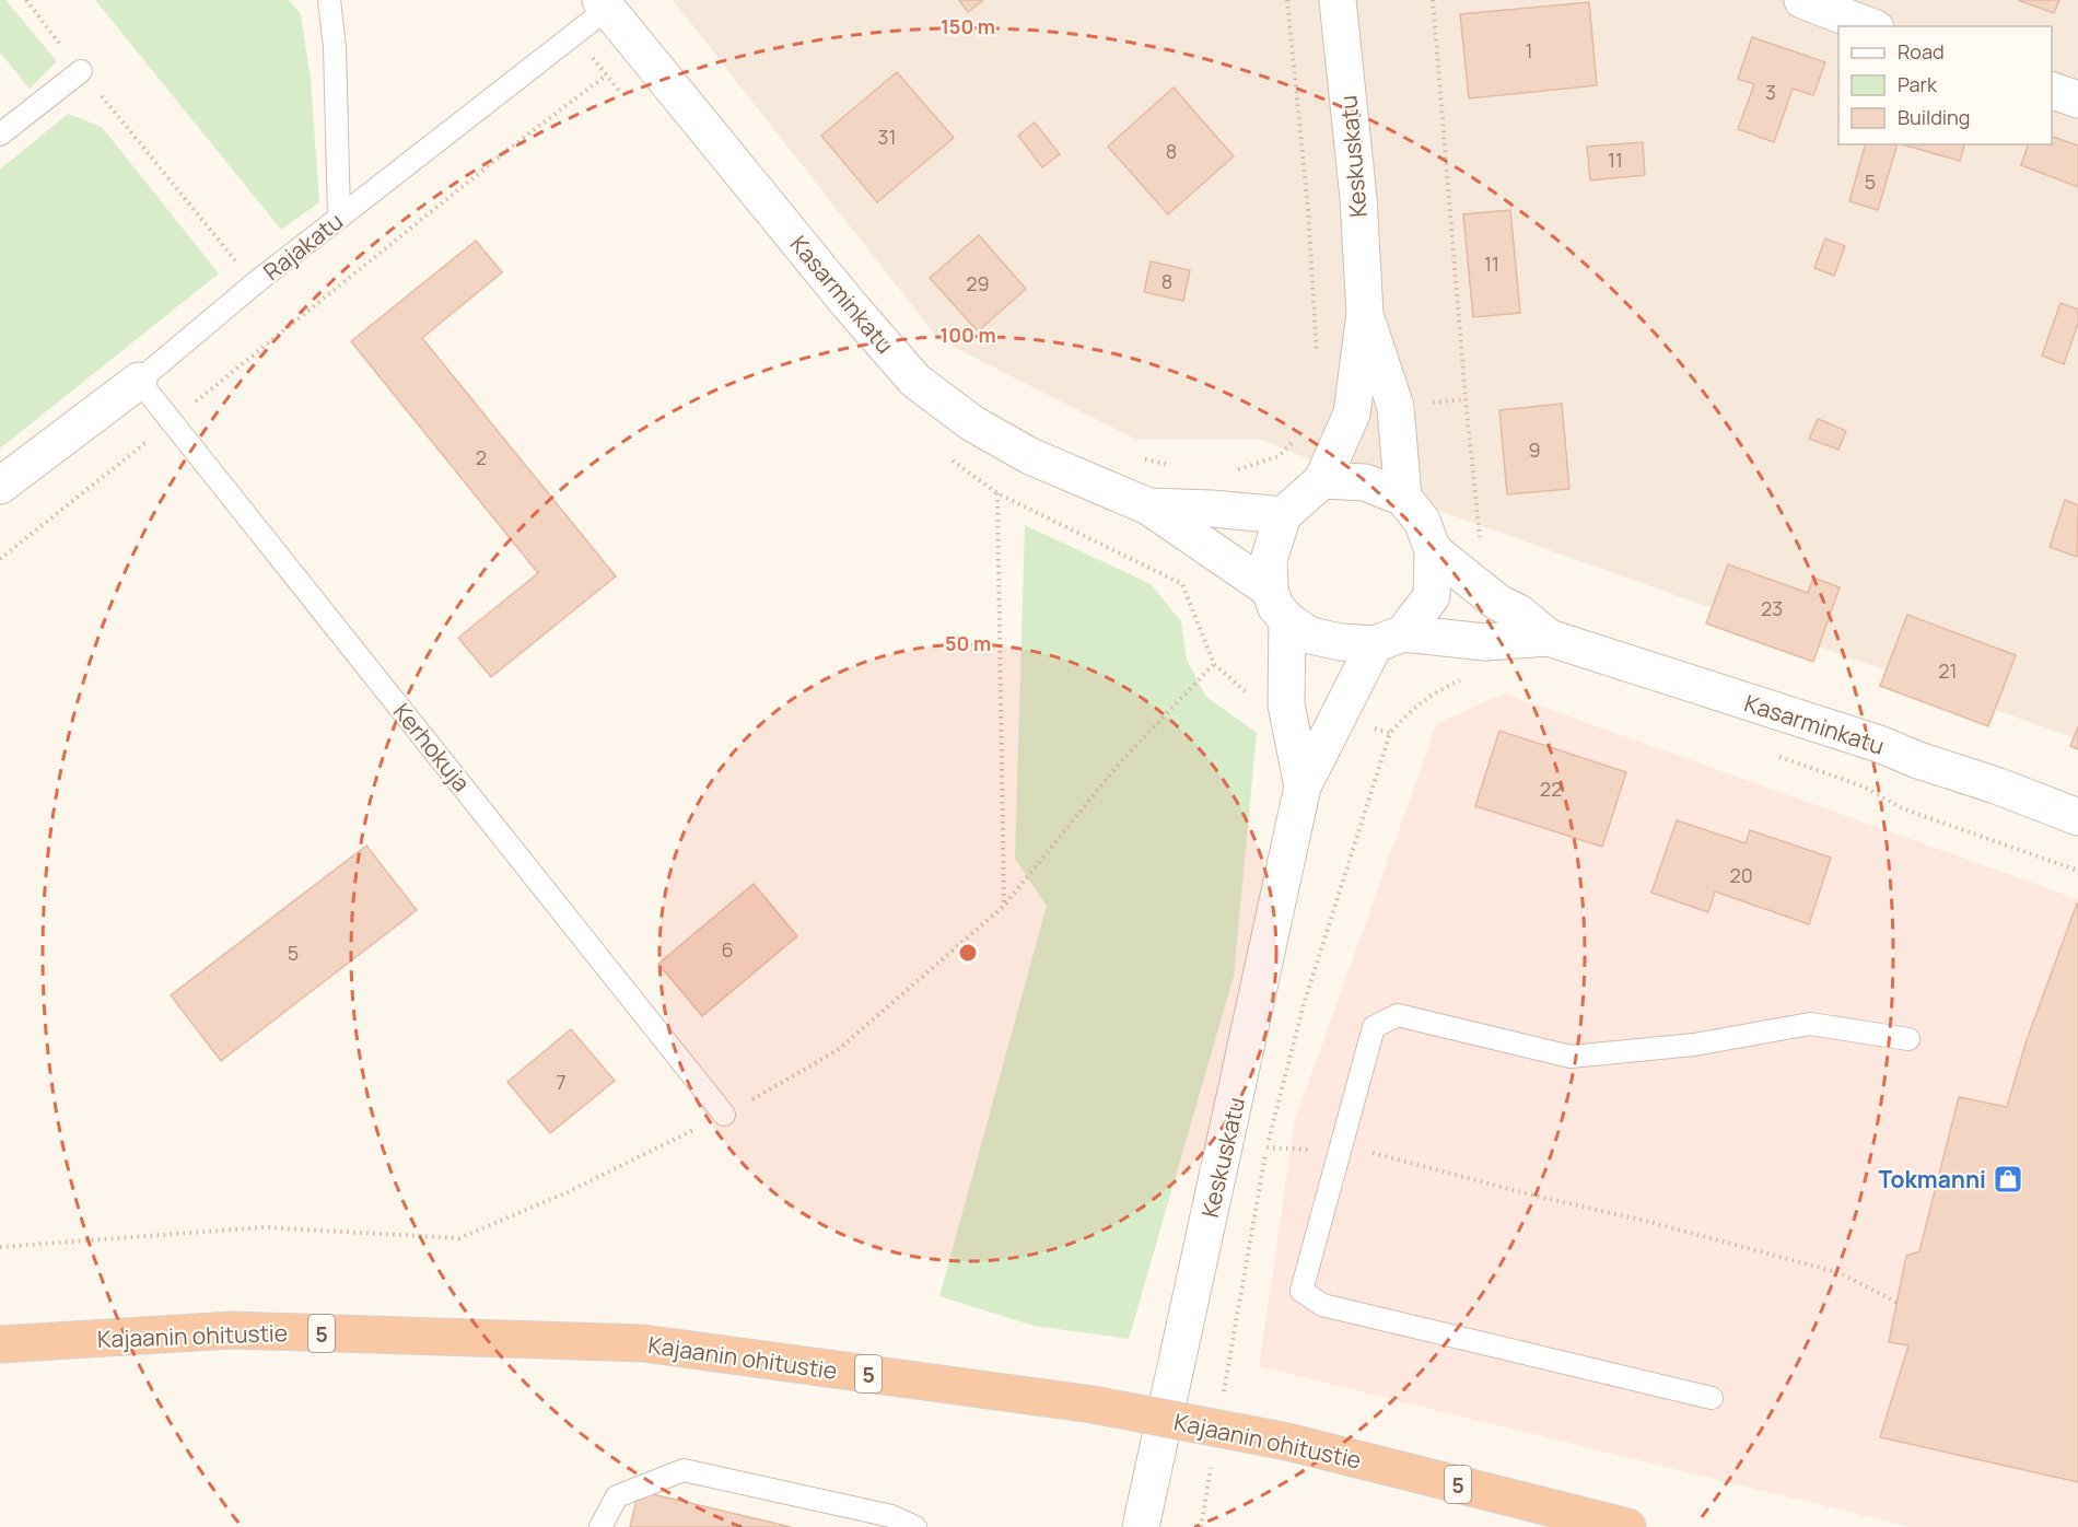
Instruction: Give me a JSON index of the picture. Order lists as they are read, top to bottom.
{
  "streets": {
    "highway": ["5", "Kajaanin ohitustie"],
    "street": ["Keskuskatu", "Rajakatu", "Kasarminkatu"],
    "lane": ["Kerhokuja"]
  },
  "crossings": [
    ["Keskuskatu", "Kasarminkatu"],
    ["Rajakatu", "Kasarminkatu"],
    ["Rajakatu", "Kerhokuja"]
  ],
  "places": {
    "shop": ["Tokmanni"]
  },
  "house_numbers": [
    "1",
    "3",
    "31",
    "8",
    "11",
    "5",
    "11",
    "8",
    "29",
    "9",
    "2",
    "23",
    "21",
    "22",
    "20",
    "6",
    "5",
    "7"
  ],
  "legend": ["Road", "Park", "Building"],
  "rings": ["150 m", "100 m", "50 m"]
}
